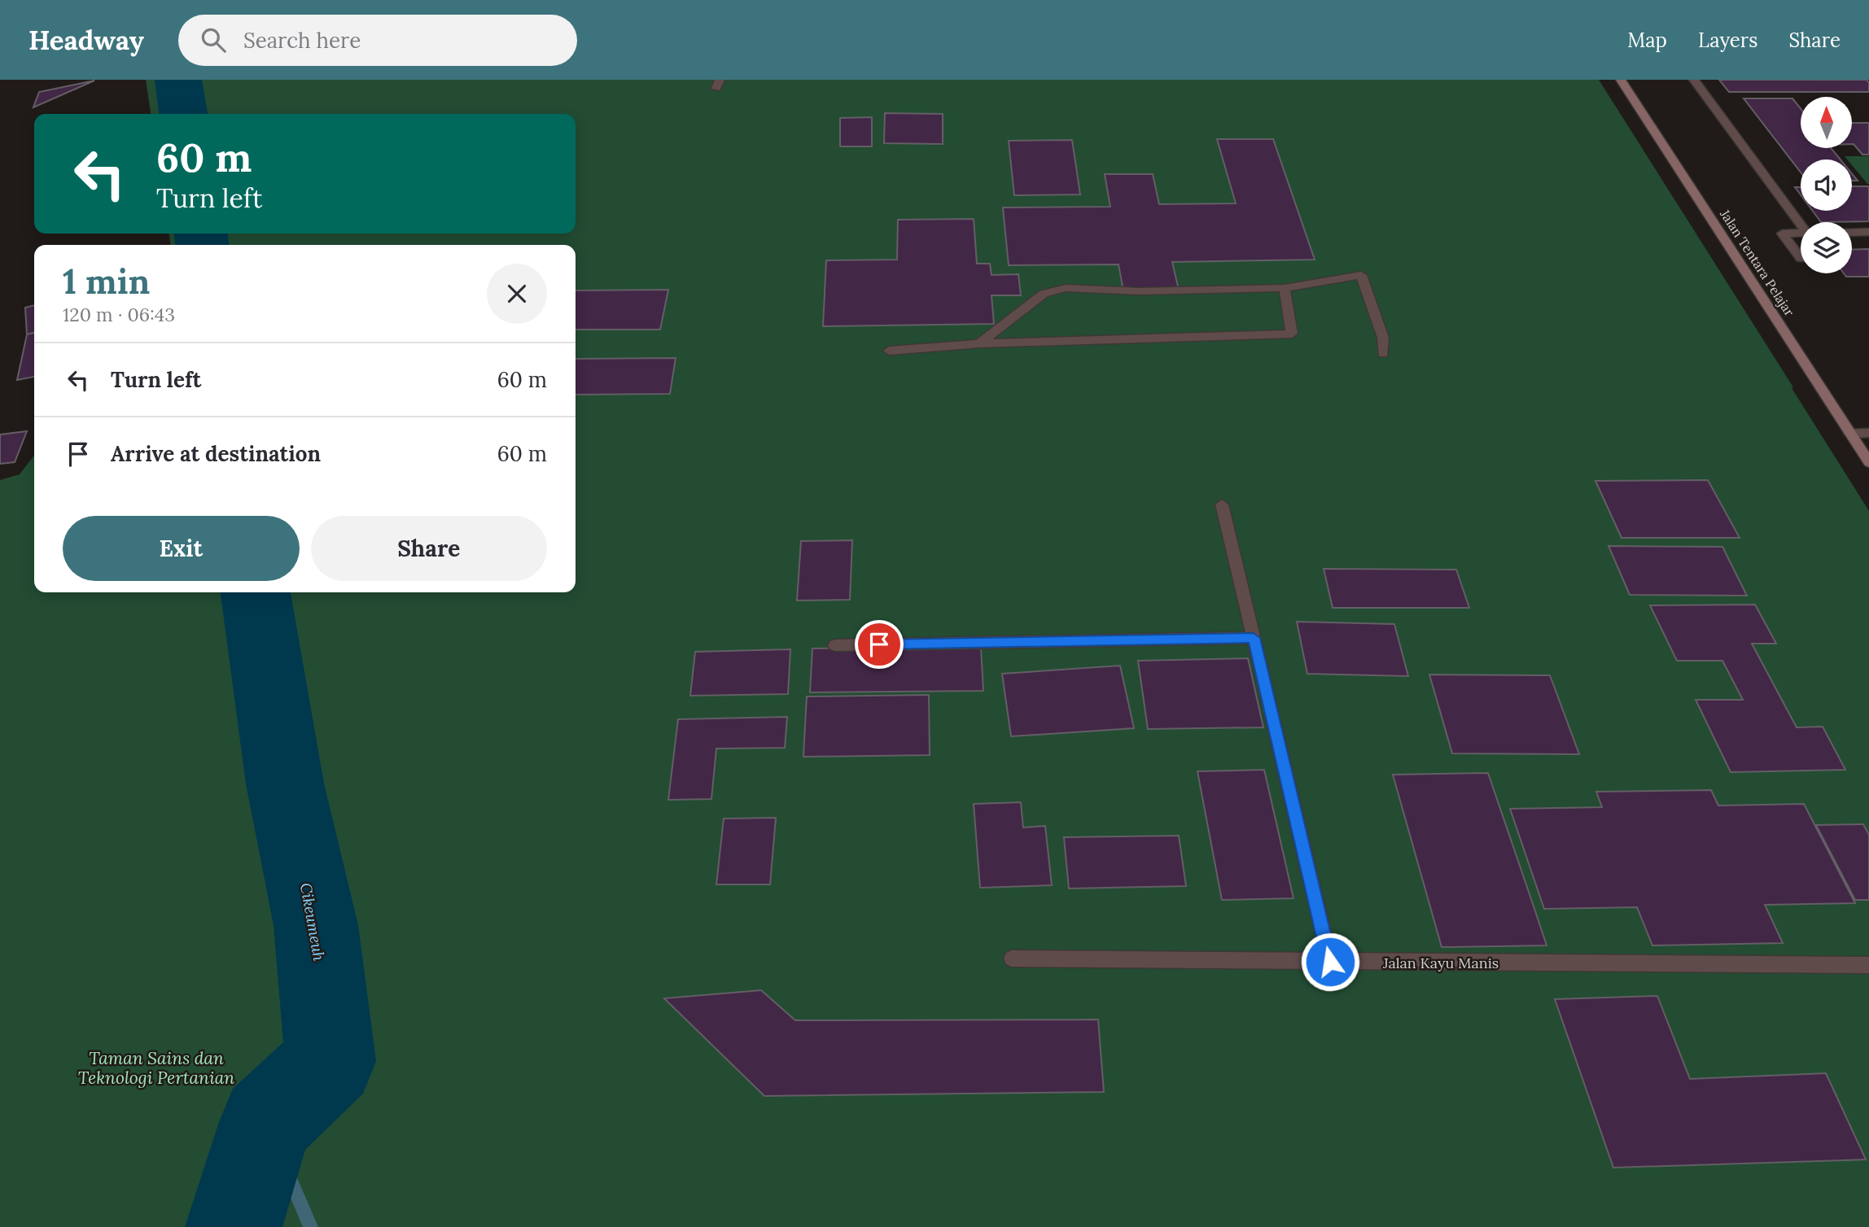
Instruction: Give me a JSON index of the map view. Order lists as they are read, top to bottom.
{
  "streets": {
    "main road": ["Jalan Tentara Pelajar"],
    "street": ["Jalan Kayu Manis"]
  },
  "water": ["Cikeumeuh"],
  "parks": ["Taman Sains dan Teknologi Pertanian"],
  "north": "top",
  "page": {
    "header": "Headway",
    "search": "Search here",
    "nav": ["Map", "Layers", "Share"],
    "turn": ["60 m", "Turn left"],
    "heading": ["1 min", "120 m · 06:43"],
    "list": [
      {
        "name": "Turn left",
        "value": "60 m"
      },
      {
        "name": "Arrive at destination",
        "value": "60 m"
      }
    ],
    "buttons": ["Exit", "Share"]
  }
}
